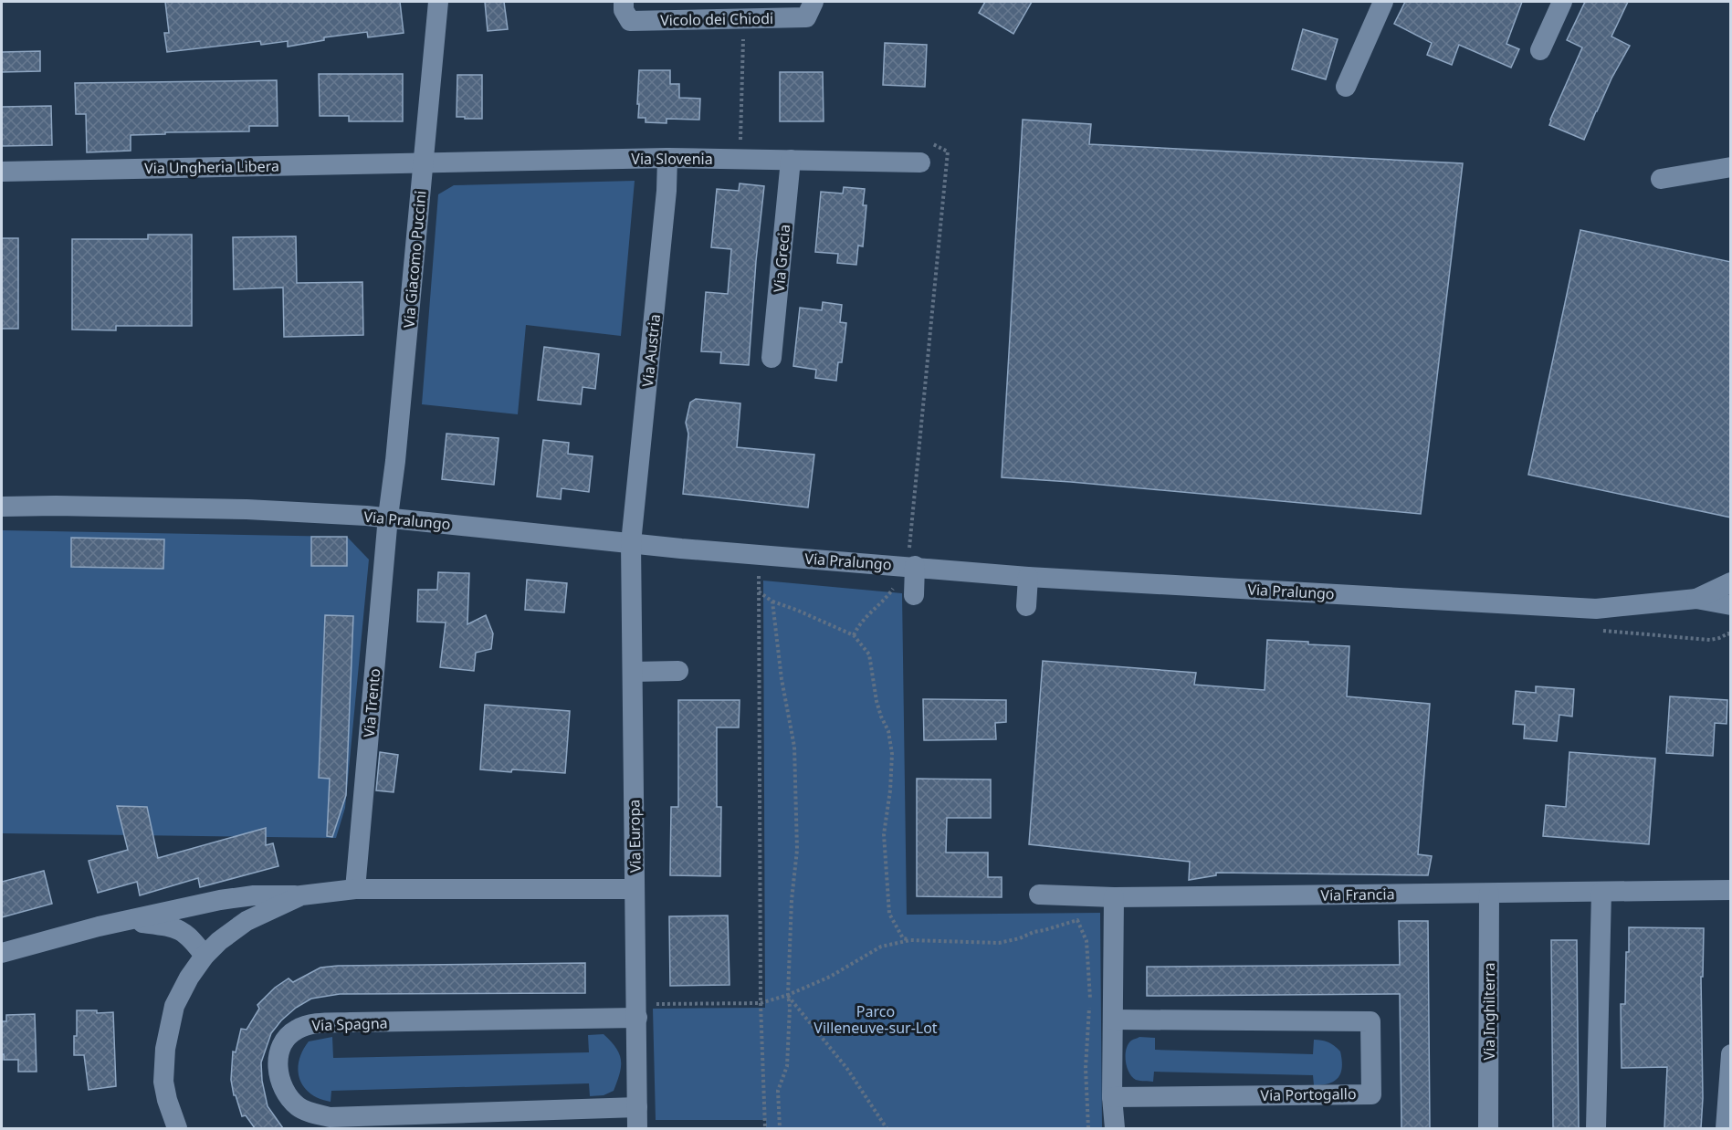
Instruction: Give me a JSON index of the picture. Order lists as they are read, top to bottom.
{
  "streets": {
    "street": [
      "Vicolo dei Chiodi",
      "Via Slovenia",
      "Via Ungheria Libera",
      "Via Grecia",
      "Via Giacomo Puccini",
      "Via Austria",
      "Via Pralungo",
      "Via Trento",
      "Via Europa",
      "Via Francia",
      "Via Inghilterra",
      "Via Spagna",
      "Via Portogallo"
    ]
  },
  "crossings": [
    ["Via Slovenia", "Via Ungheria Libera"],
    ["Via Slovenia", "Via Grecia"],
    ["Via Slovenia", "Via Giacomo Puccini"],
    ["Via Slovenia", "Via Austria"],
    ["Via Ungheria Libera", "Via Giacomo Puccini"],
    ["Via Giacomo Puccini", "Via Pralungo"],
    ["Via Giacomo Puccini", "Via Trento"],
    ["Via Austria", "Via Pralungo"],
    ["Via Austria", "Via Europa"],
    ["Via Pralungo", "Via Trento"],
    ["Via Pralungo", "Via Europa"],
    ["Via Europa", "Via Spagna"],
    ["Via Francia", "Via Inghilterra"]
  ],
  "parks": ["Parco Villeneuve-sur-Lot"]
}
